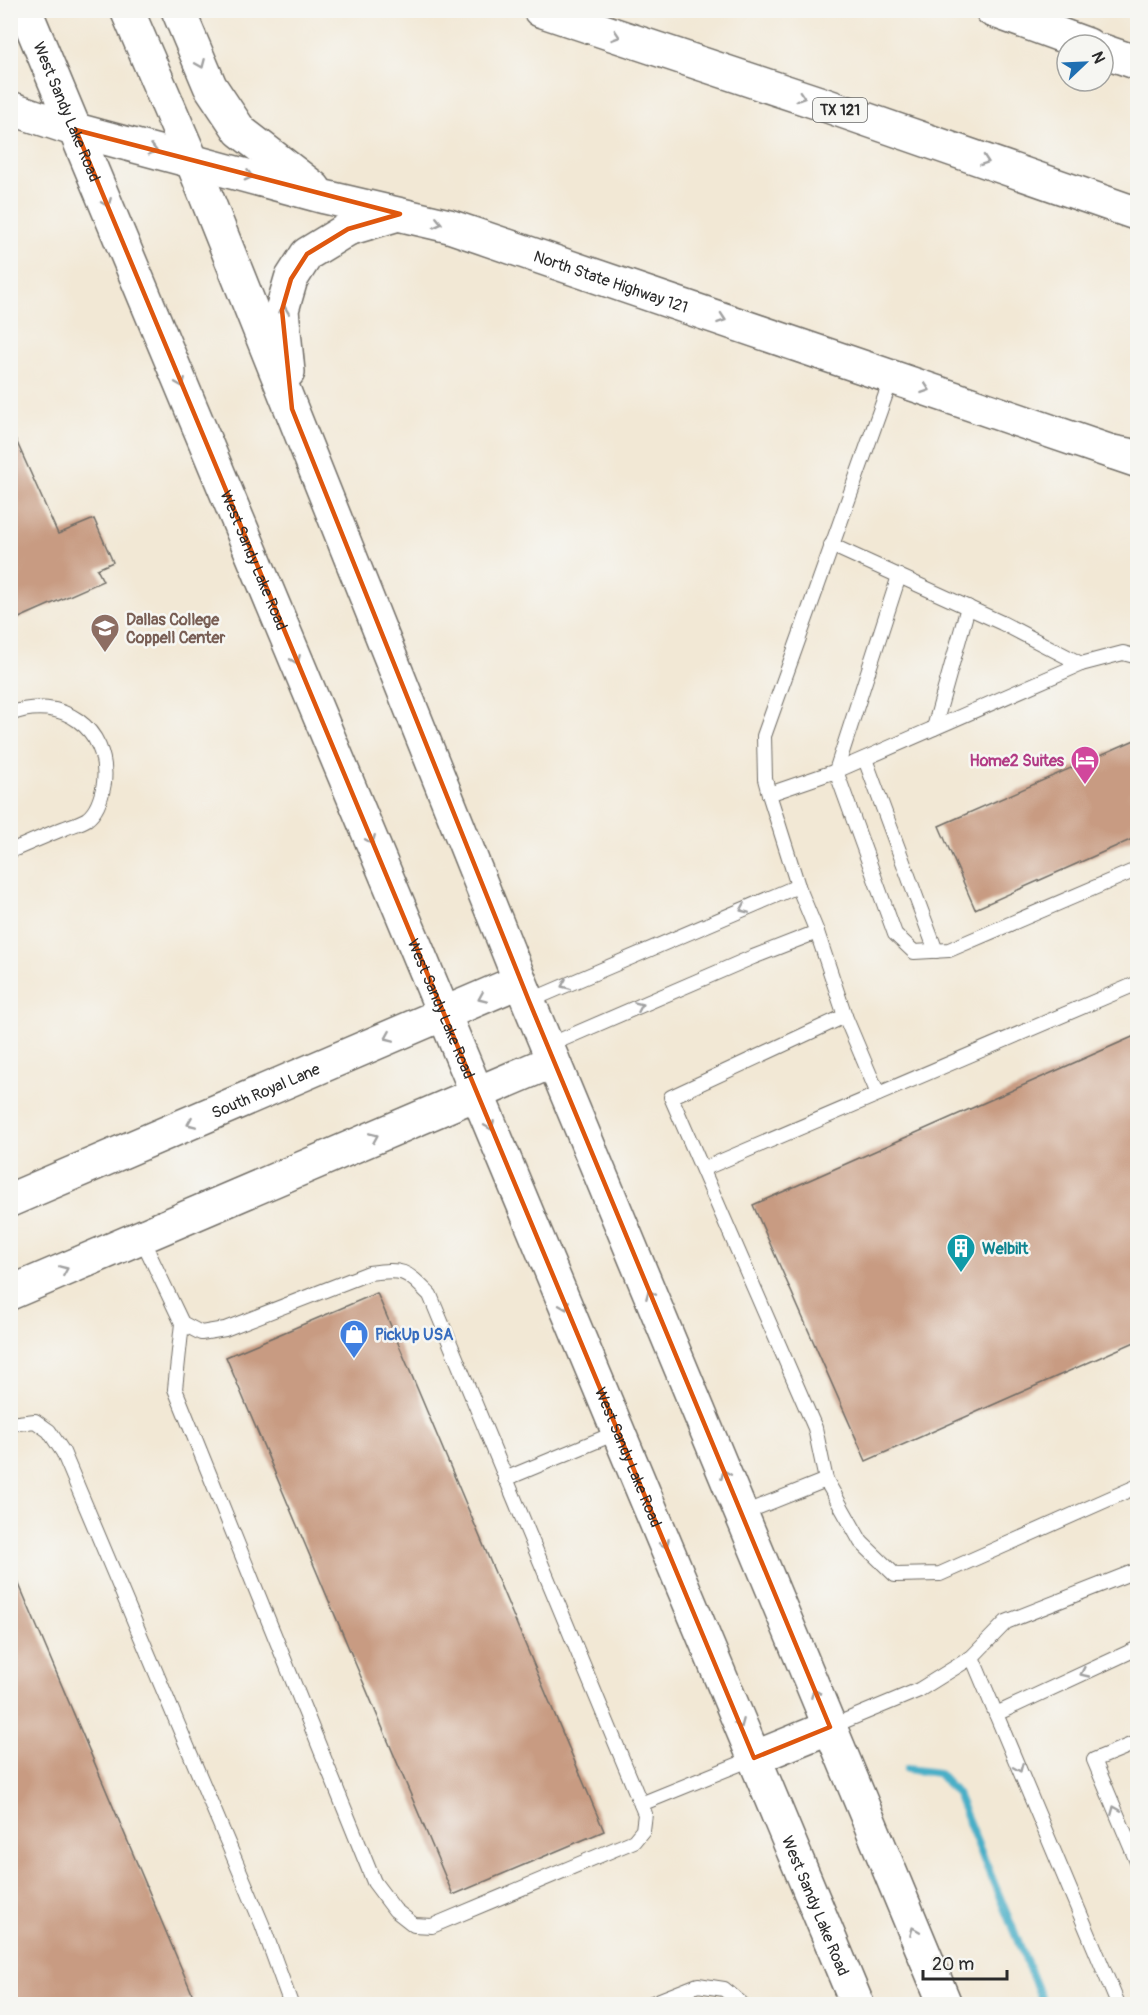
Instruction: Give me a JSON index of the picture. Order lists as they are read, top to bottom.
{
  "streets": {
    "main road": [
      "West Sandy Lake Road",
      "TX 121",
      "North State Highway 121",
      "South Royal Lane"
    ]
  },
  "crossings": [
    ["West Sandy Lake Road", "North State Highway 121"],
    ["West Sandy Lake Road", "South Royal Lane"]
  ],
  "places": {
    "school or university": ["Dallas College Coppell Center"],
    "hotel": ["Home2 Suites"],
    "building": ["Welbilt"],
    "shop": ["PickUp USA"]
  },
  "scale_bar": "20 m",
  "north": "top right"
}
